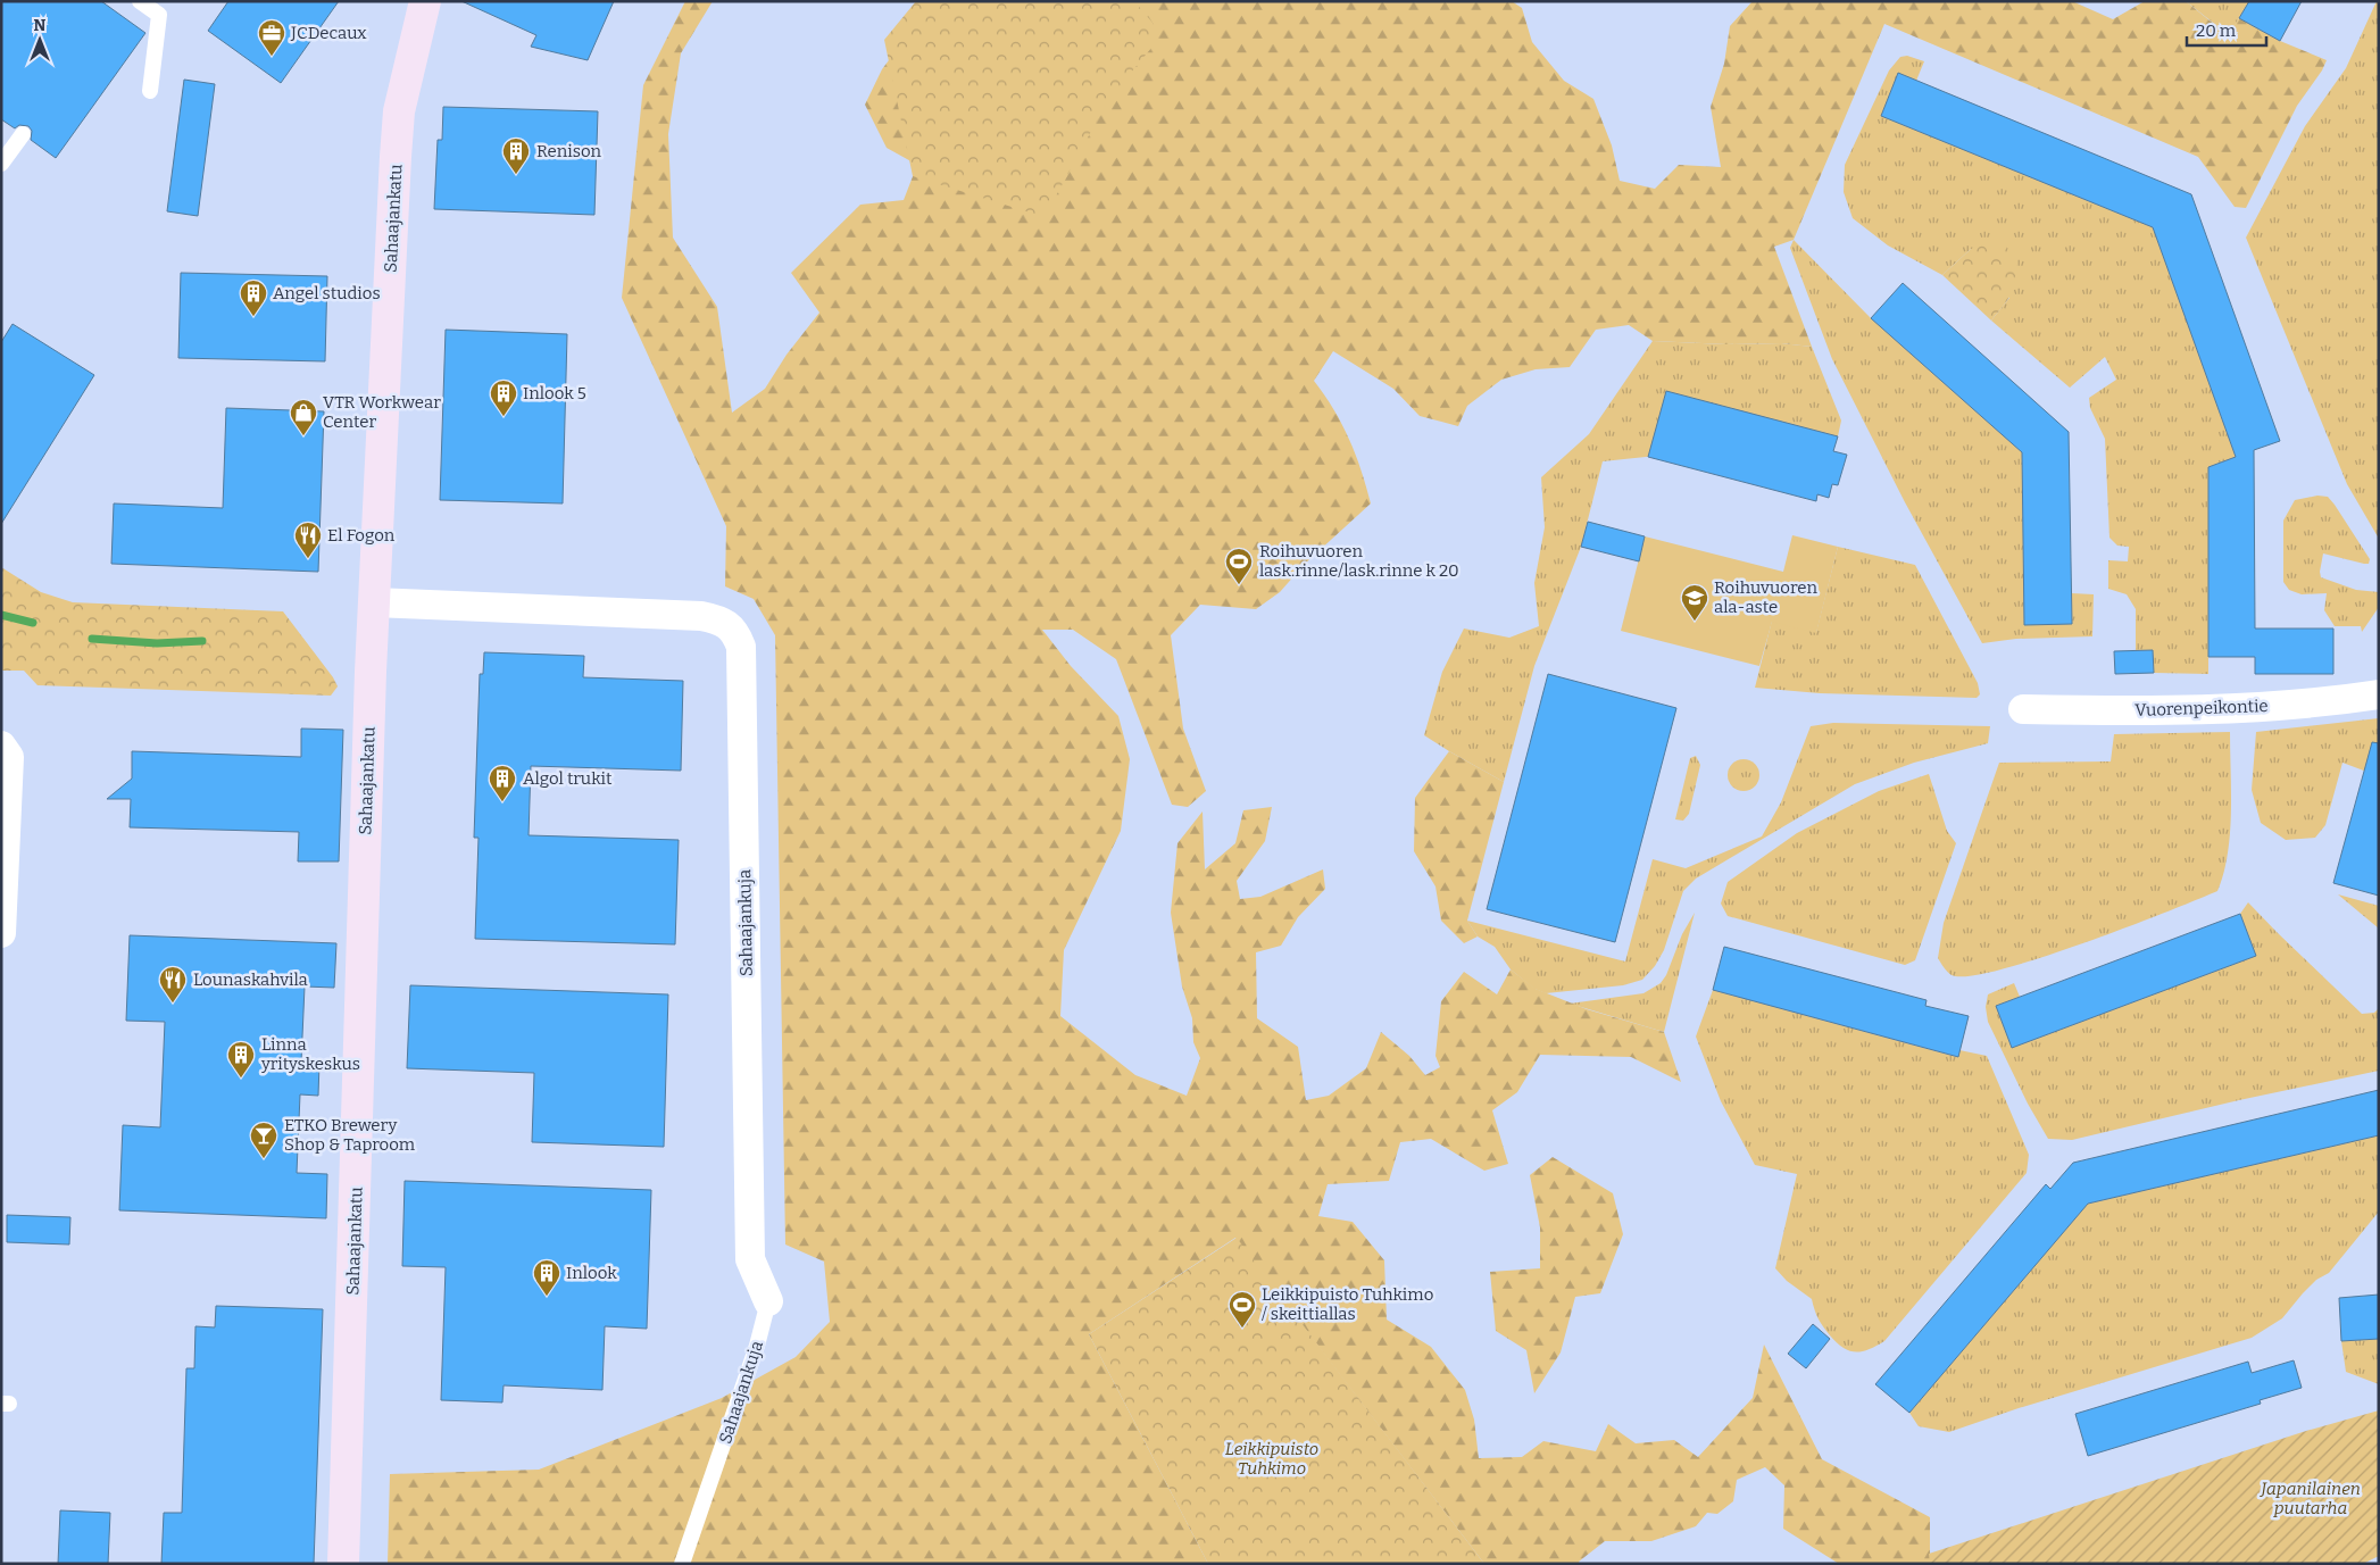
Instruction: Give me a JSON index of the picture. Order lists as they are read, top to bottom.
{
  "streets": {
    "main road": ["Sahaajankatu"],
    "street": ["Vuorenpeikontie", "Sahaajankuja"]
  },
  "crossings": [
    ["Sahaajankatu", "Sahaajankuja"]
  ],
  "parks": ["Leikkipuisto Tuhkimo", "Japanilainen puutarha"],
  "places": {
    "office": ["JCDecaux"],
    "building": [
      "Renison",
      "Angel studios",
      "Inlook 5",
      "Algol trukit",
      "Linna yrityskeskus",
      "Inlook"
    ],
    "shop": ["VTR Workwear Center"],
    "restaurant": ["El Fogon", "Lounaskahvila"],
    "sports": ["Roihuvuoren lask.rinne/lask.rinne k 20", "Leikkipuisto Tuhkimo / skeittiallas"],
    "school or university": ["Roihuvuoren ala-aste"],
    "bar": ["ETKO Brewery Shop & Taproom"]
  },
  "scale_bar": "20 m",
  "north": "top"
}
